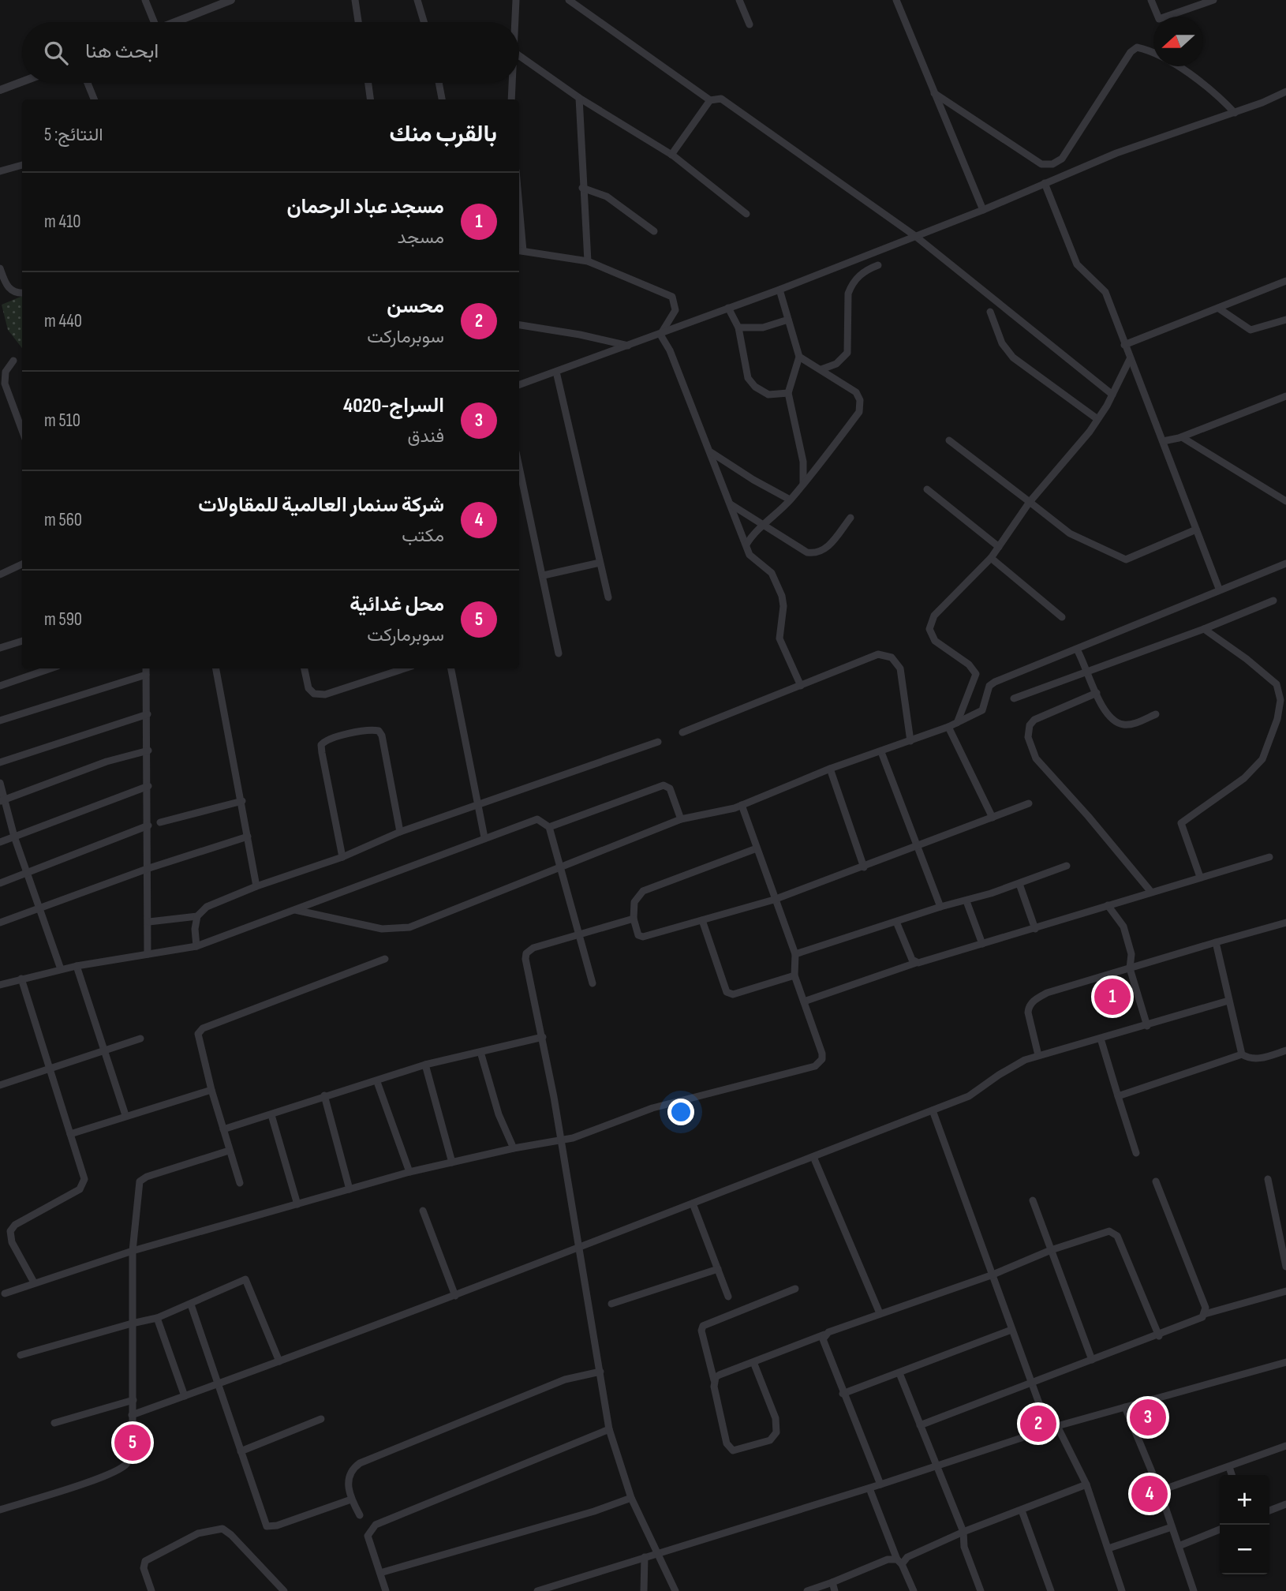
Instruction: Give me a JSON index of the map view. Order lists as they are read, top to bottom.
{
  "north": "left",
  "page": {
    "search": "ابحث هنا",
    "heading": ["بالقرب منك", "النتائج: 5"],
    "list": [
      {
        "mark": "1",
        "name": "مسجد عباد الرحمان",
        "note": "مسجد",
        "value": "410 m"
      },
      {
        "mark": "2",
        "name": "محسن",
        "note": "سوبرماركت",
        "value": "440 m"
      },
      {
        "mark": "3",
        "name": "السراج-4020",
        "note": "فندق",
        "value": "510 m"
      },
      {
        "mark": "4",
        "name": "شركة سنمار العالمية للمقاولات",
        "note": "مكتب",
        "value": "560 m"
      },
      {
        "mark": "5",
        "name": "محل غدائية",
        "note": "سوبرماركت",
        "value": "590 m"
      }
    ],
    "pins": [
      "1",
      "3",
      "2",
      "5",
      "4"
    ],
    "map_buttons": ["+", "−"]
  }
}
